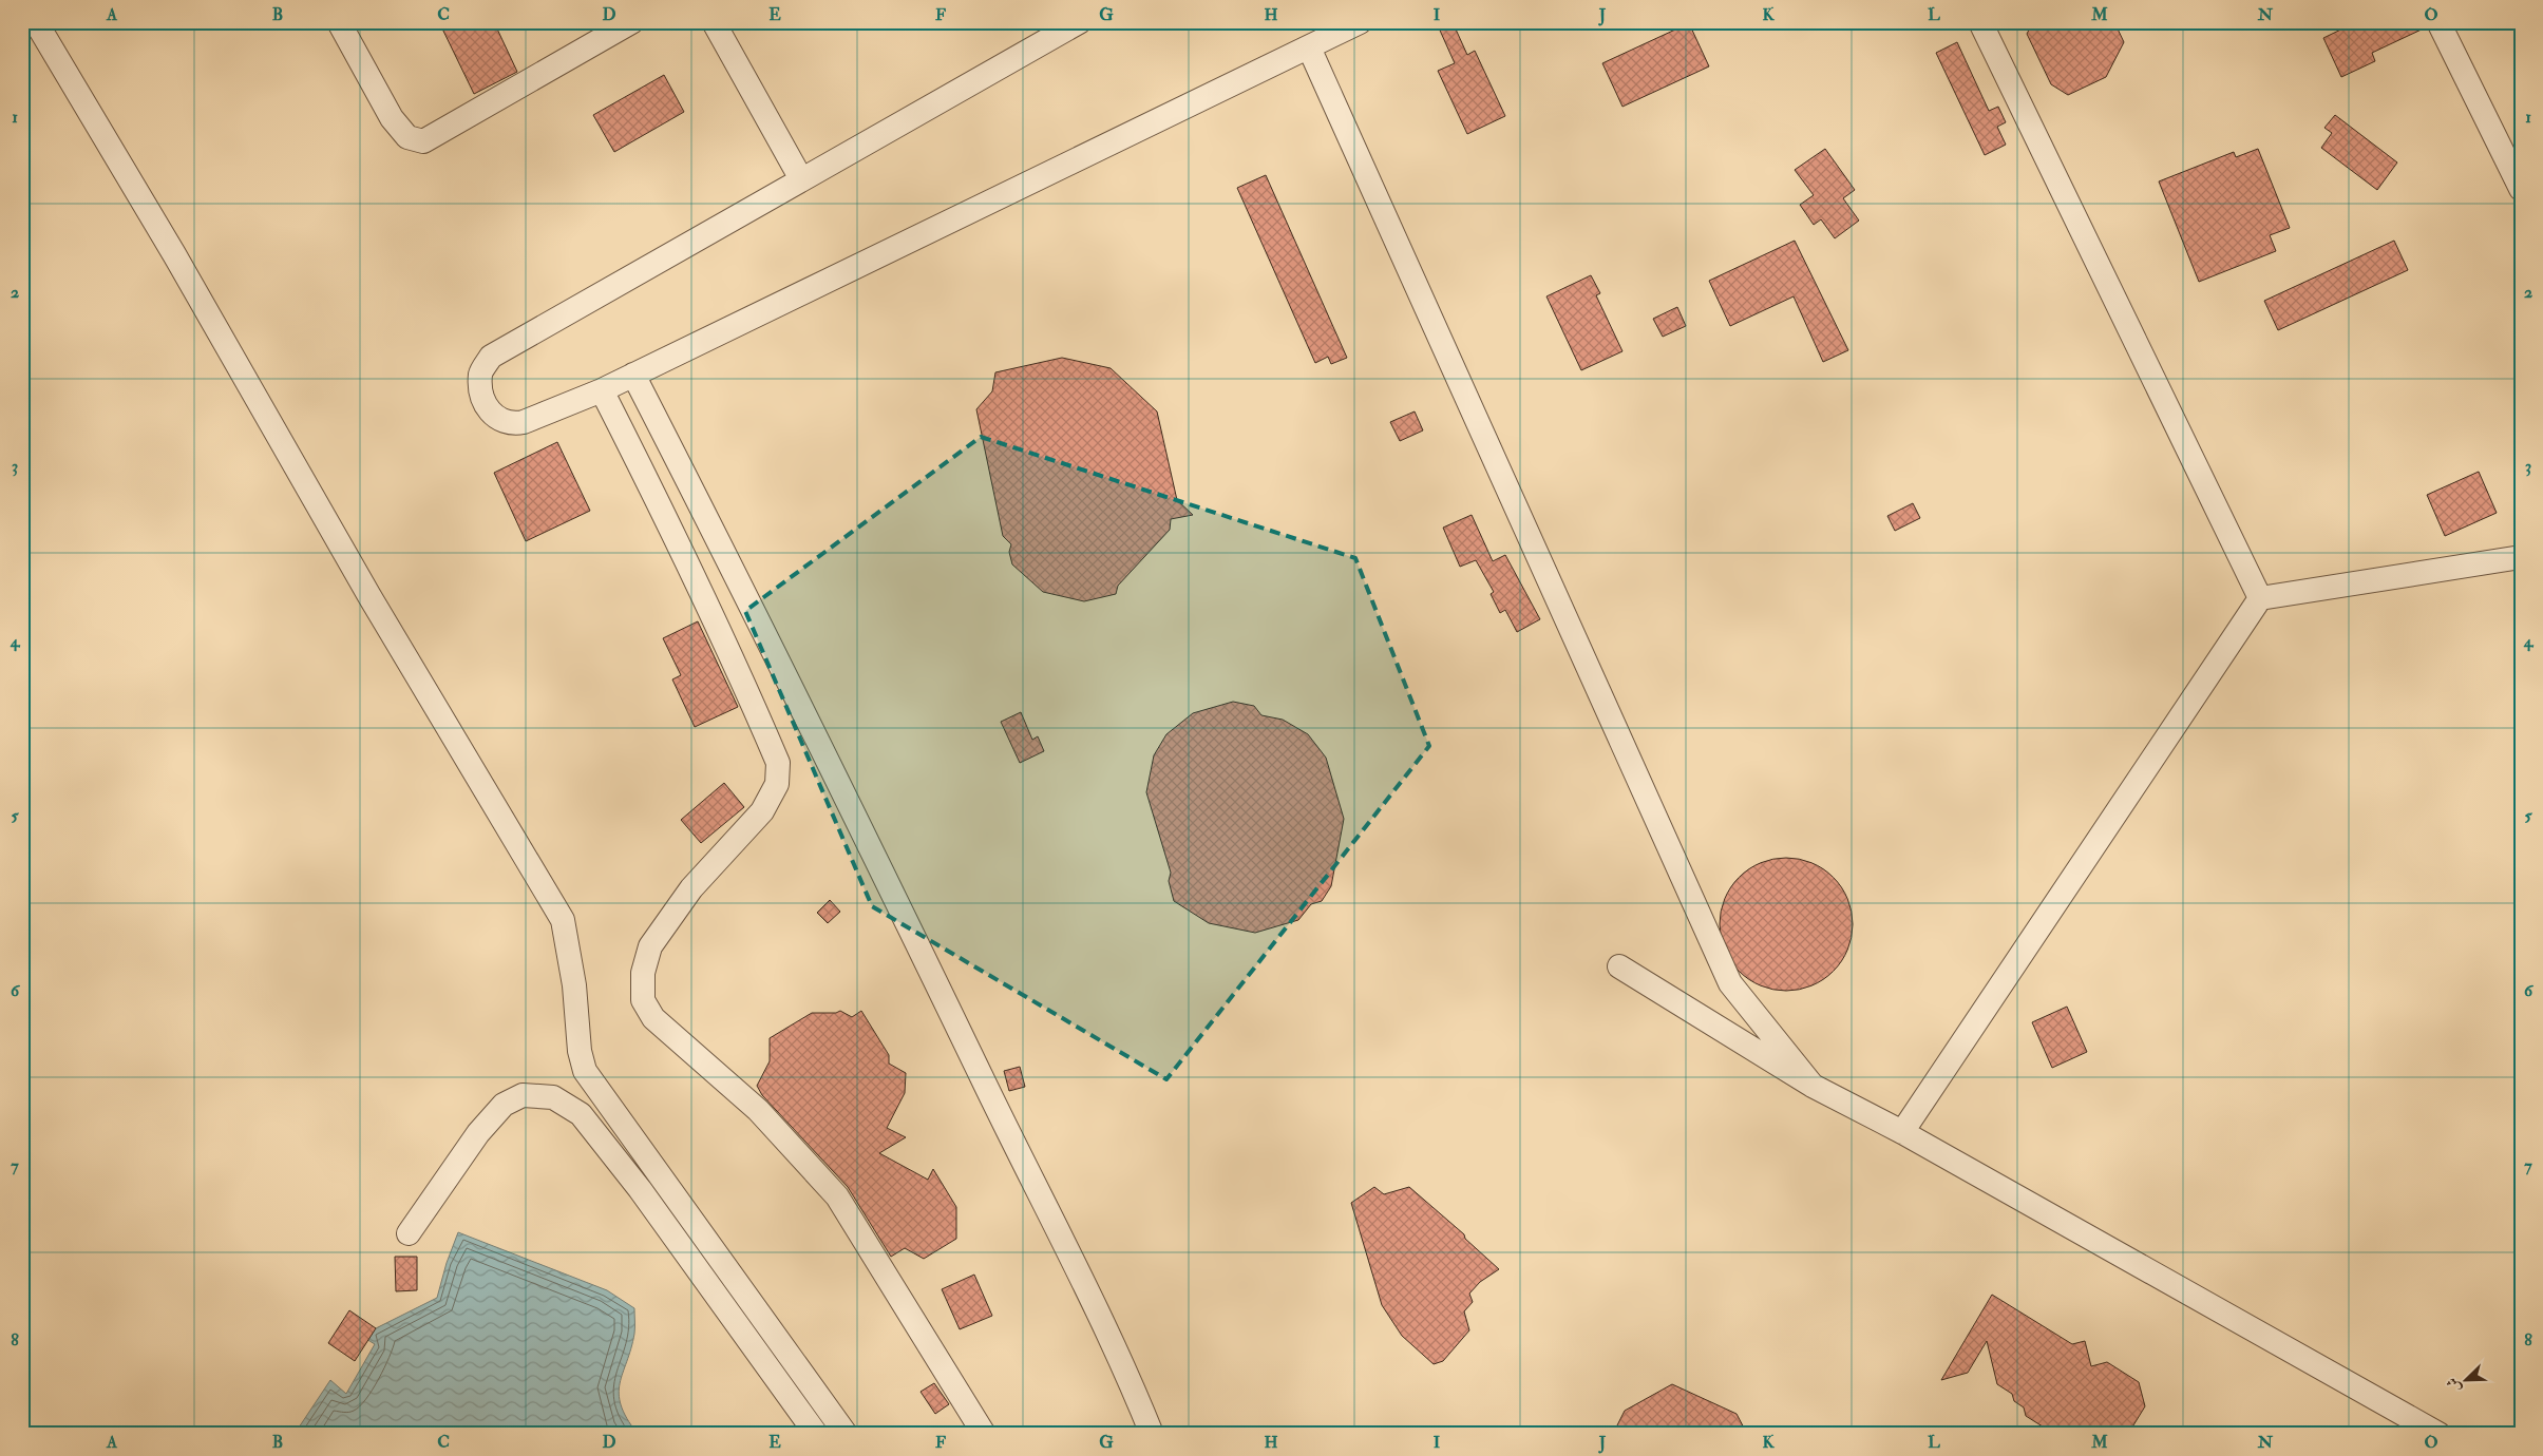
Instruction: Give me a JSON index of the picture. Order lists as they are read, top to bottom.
{
  "north": "bottom left",
  "grid": {
    "columns": [
      "A",
      "B",
      "C",
      "D",
      "E",
      "F",
      "G",
      "H",
      "I",
      "J",
      "K",
      "L",
      "M",
      "N",
      "O"
    ],
    "rows": [
      "1",
      "2",
      "3",
      "4",
      "5",
      "6",
      "7",
      "8"
    ]
  }
}
